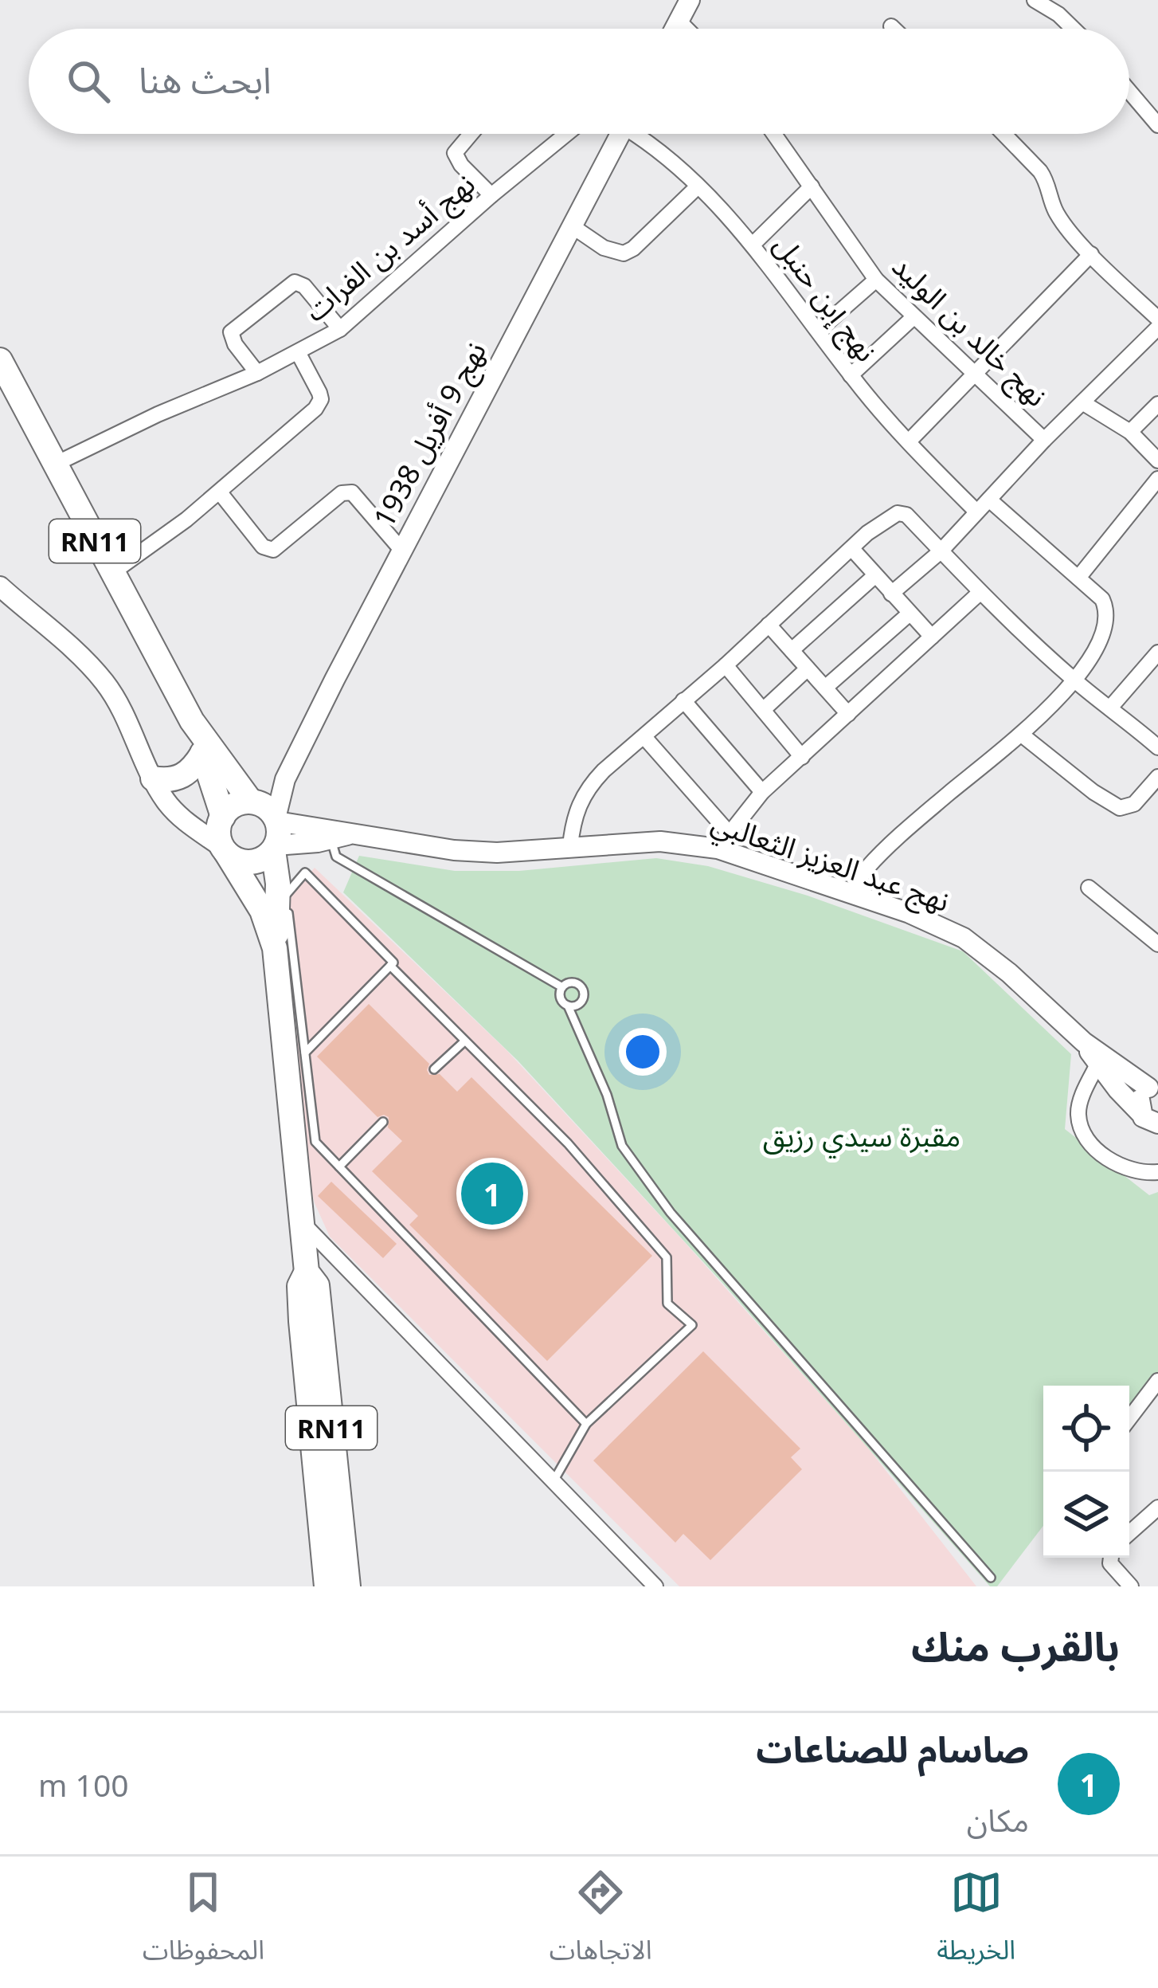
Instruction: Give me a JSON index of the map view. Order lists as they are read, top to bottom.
{
  "streets": {
    "main road": ["RN11"],
    "street": [
      "نهج أسد بن الفرات",
      "نهج إبن حنبل",
      "نهج خالد بن الوليد",
      "نهج 9 أفريل 1938",
      "نهج عبد العزيز الثعالبي"
    ]
  },
  "crossings": [
    ["نهج أسد بن الفرات", "RN11"],
    ["نهج 9 أفريل 1938", "RN11"],
    ["نهج 9 أفريل 1938", "نهج عبد العزيز الثعالبي"],
    ["RN11", "نهج عبد العزيز الثعالبي"]
  ],
  "parks": ["مقبرة سيدي رزيق"],
  "page": {
    "search": "ابحث هنا",
    "pins": "1",
    "heading": "بالقرب منك",
    "list": [
      {
        "mark": "1",
        "name": "صاسام للصناعات",
        "note": "مكان",
        "value": "100 m"
      }
    ],
    "nav": ["الخريطة", "الاتجاهات", "المحفوظات"]
  }
}
